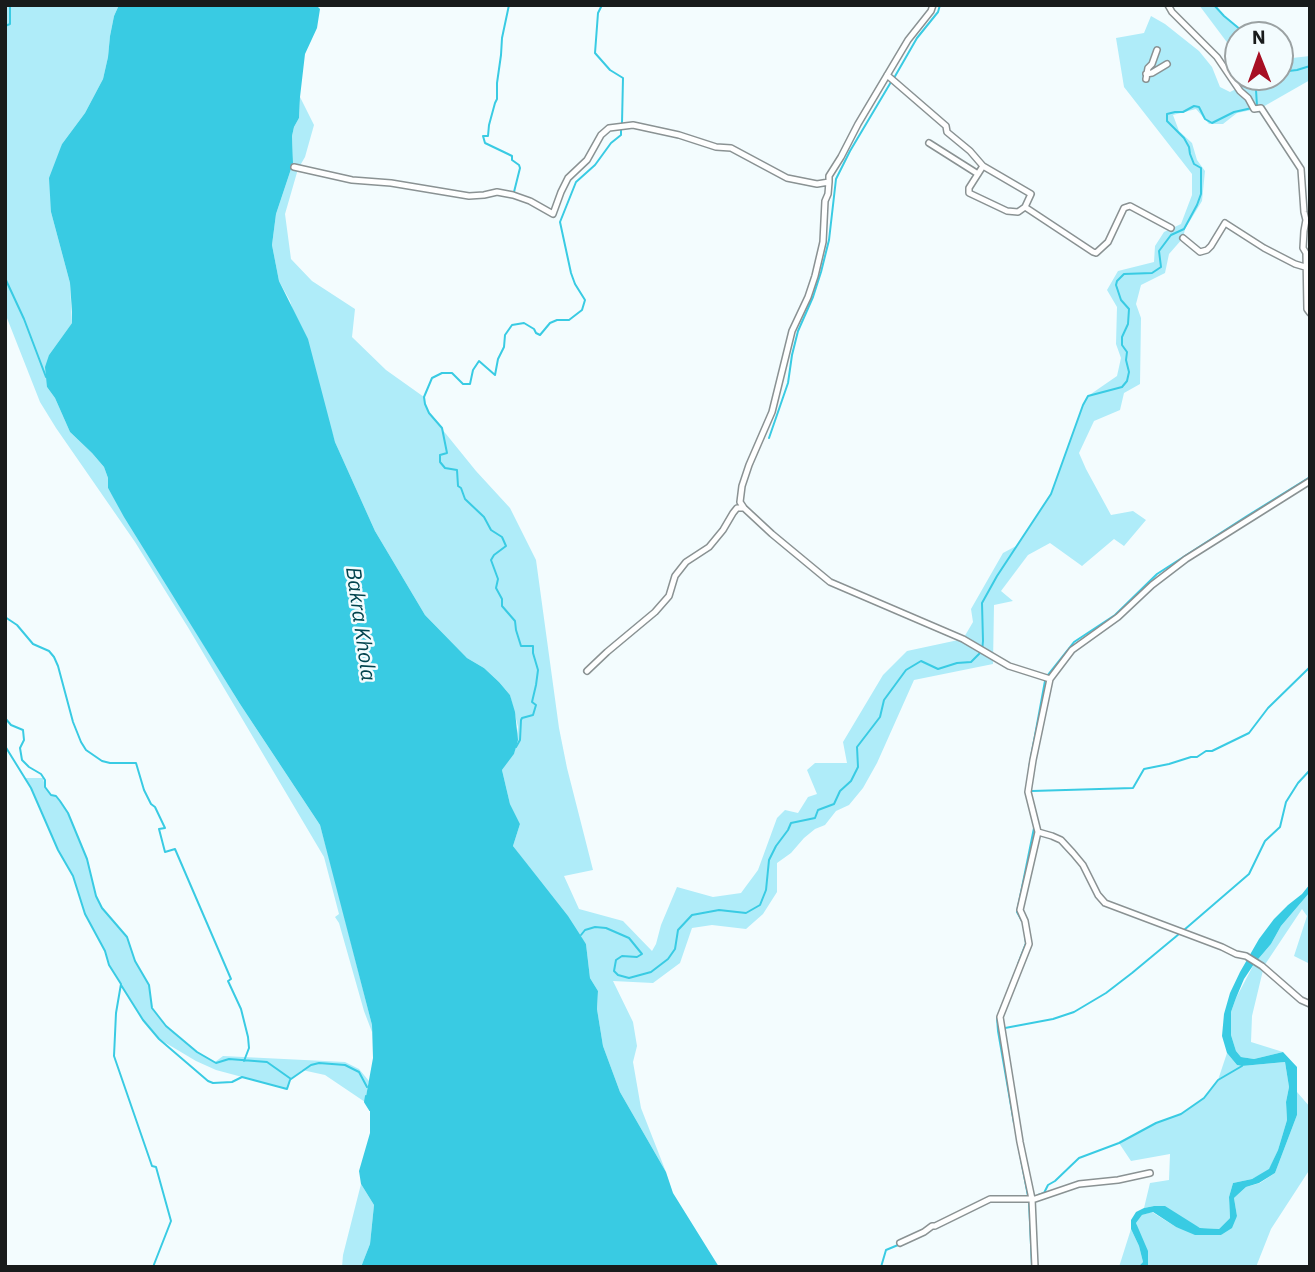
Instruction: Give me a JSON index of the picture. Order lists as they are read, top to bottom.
{
  "water": ["Bakra Khola"],
  "north": "top"
}
